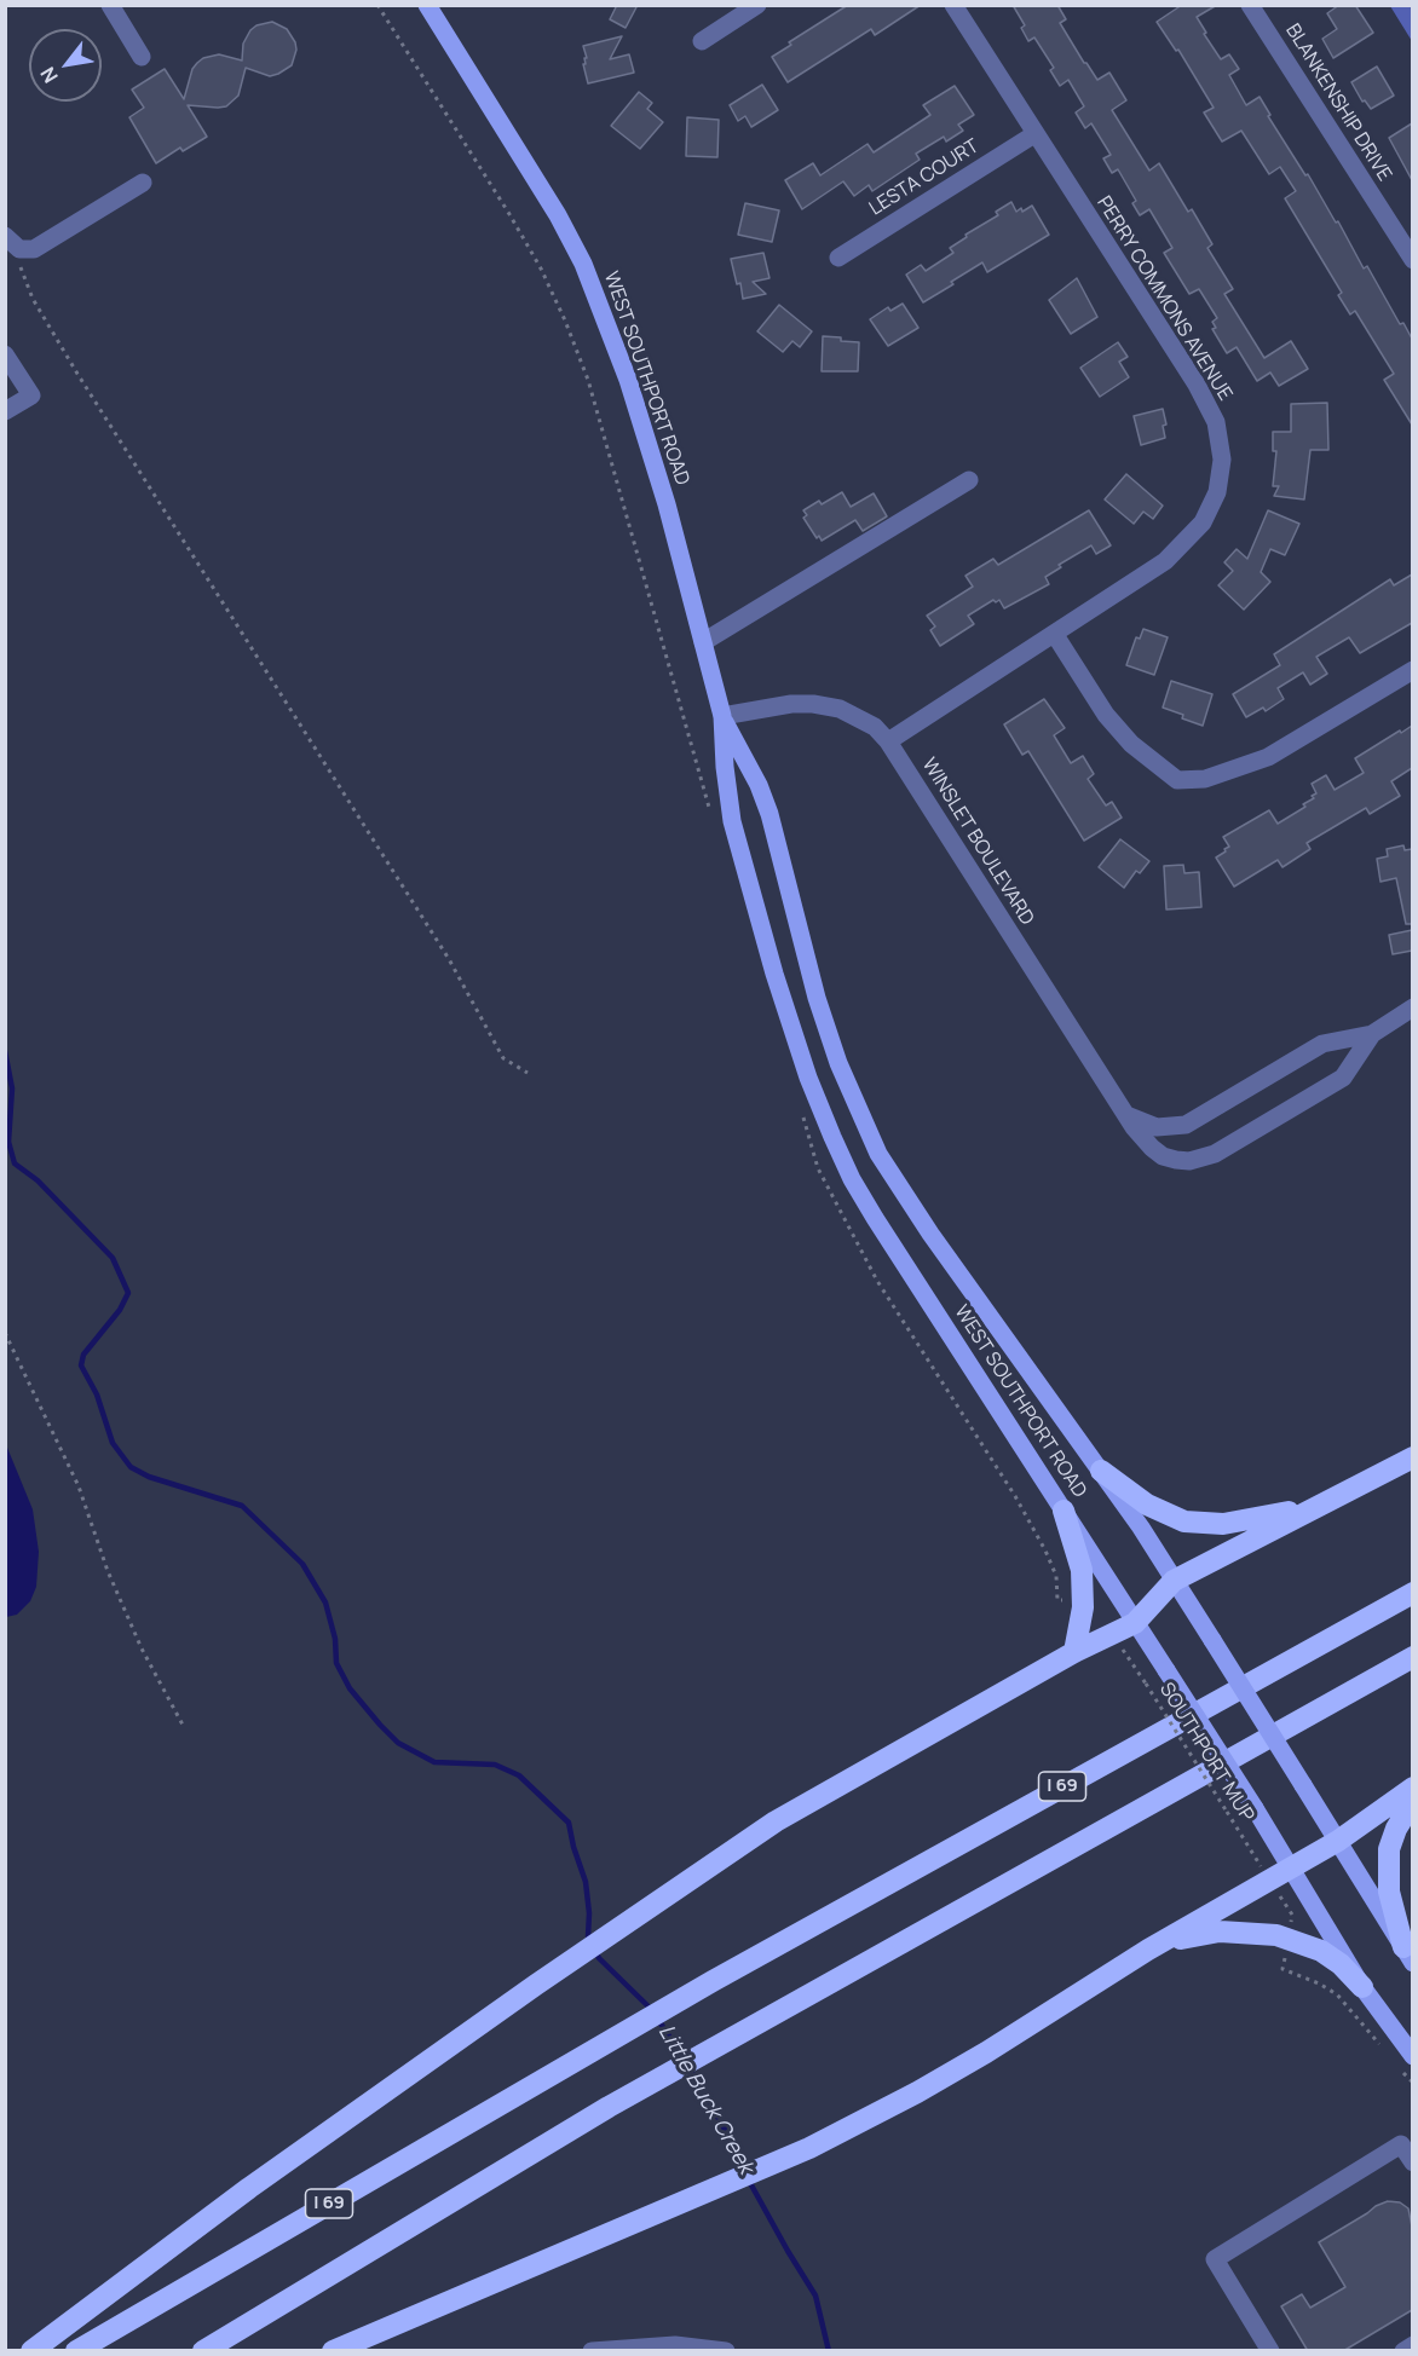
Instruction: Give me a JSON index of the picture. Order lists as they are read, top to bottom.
{
  "streets": {
    "highway": ["I 69"],
    "main road": ["WEST SOUTHPORT ROAD"],
    "street": [
      "BLANKENSHIP DRIVE",
      "LESTA COURT",
      "PERRY COMMONS AVENUE",
      "WINSLET BOULEVARD"
    ],
    "path": ["SOUTHPORT MUP"]
  },
  "crossings": [
    ["LESTA COURT", "PERRY COMMONS AVENUE"],
    ["PERRY COMMONS AVENUE", "WINSLET BOULEVARD"],
    ["WEST SOUTHPORT ROAD", "WINSLET BOULEVARD"]
  ],
  "water": ["Little Buck Creek"],
  "north": "bottom left"
}
